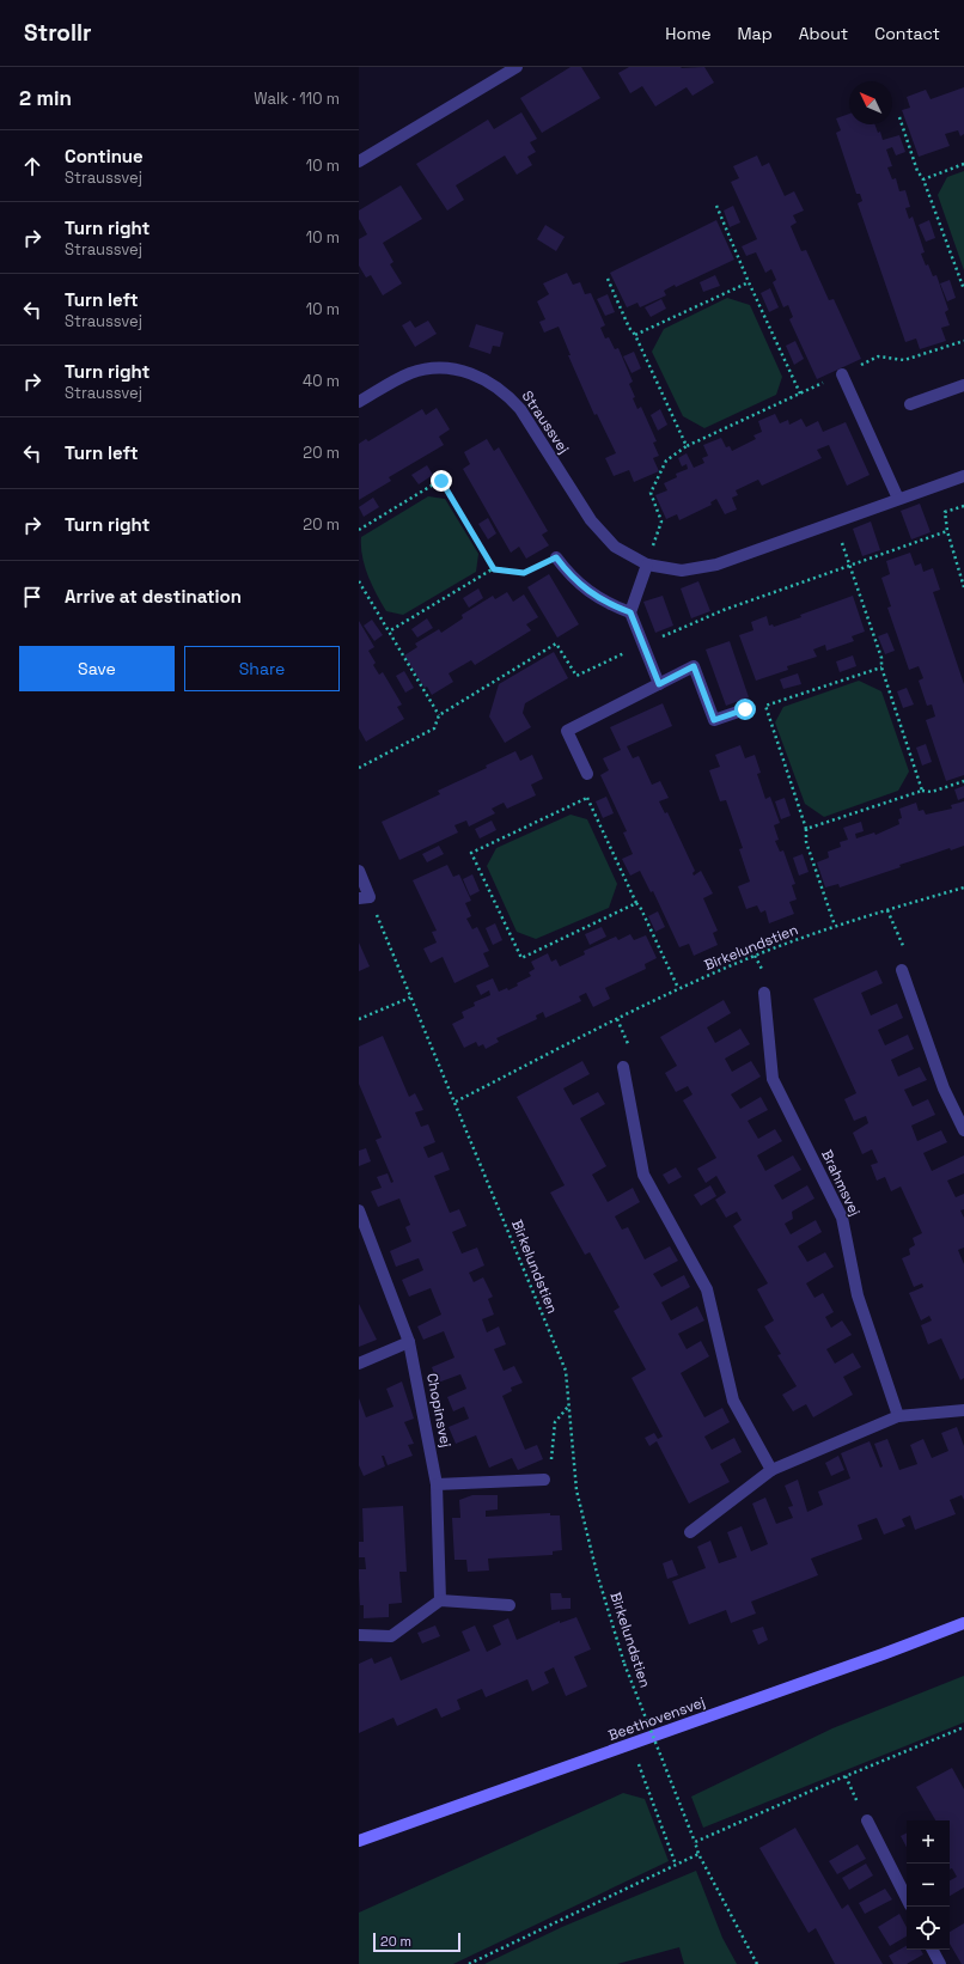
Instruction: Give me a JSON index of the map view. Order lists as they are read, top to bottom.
{
  "streets": {
    "street": [
      "Straussvej",
      "Brahmsvej",
      "Chopinsvej",
      "Beethovensvej"
    ],
    "path": ["Birkelundstien"]
  },
  "scale_bar": "20 m",
  "north": "top left",
  "page": {
    "header": "Strollr",
    "nav": [
      "Home",
      "Map",
      "About",
      "Contact"
    ],
    "heading": ["2 min", "Walk · 110 m"],
    "list": [
      ["Continue", "Straussvej", "10 m"],
      ["Turn right", "Straussvej", "10 m"],
      ["Turn left", "Straussvej", "10 m"],
      ["Turn right", "Straussvej", "40 m"],
      ["Turn left", "20 m"],
      ["Turn right", "20 m"],
      "Arrive at destination"
    ],
    "buttons": ["Save", "Share"],
    "map_buttons": ["+", "−"],
    "scale": "20 m"
  }
}
